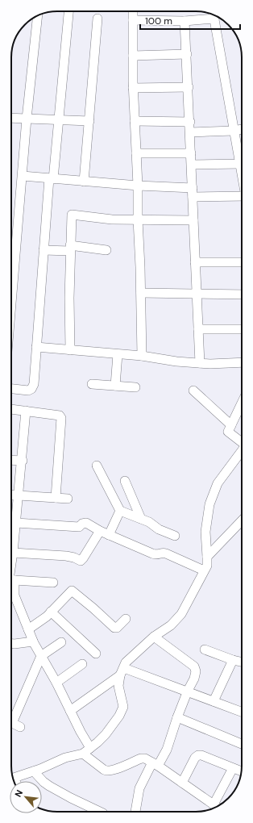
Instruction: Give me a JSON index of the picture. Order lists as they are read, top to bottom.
{
  "scale_bar": "100 m",
  "north": "top left"
}
